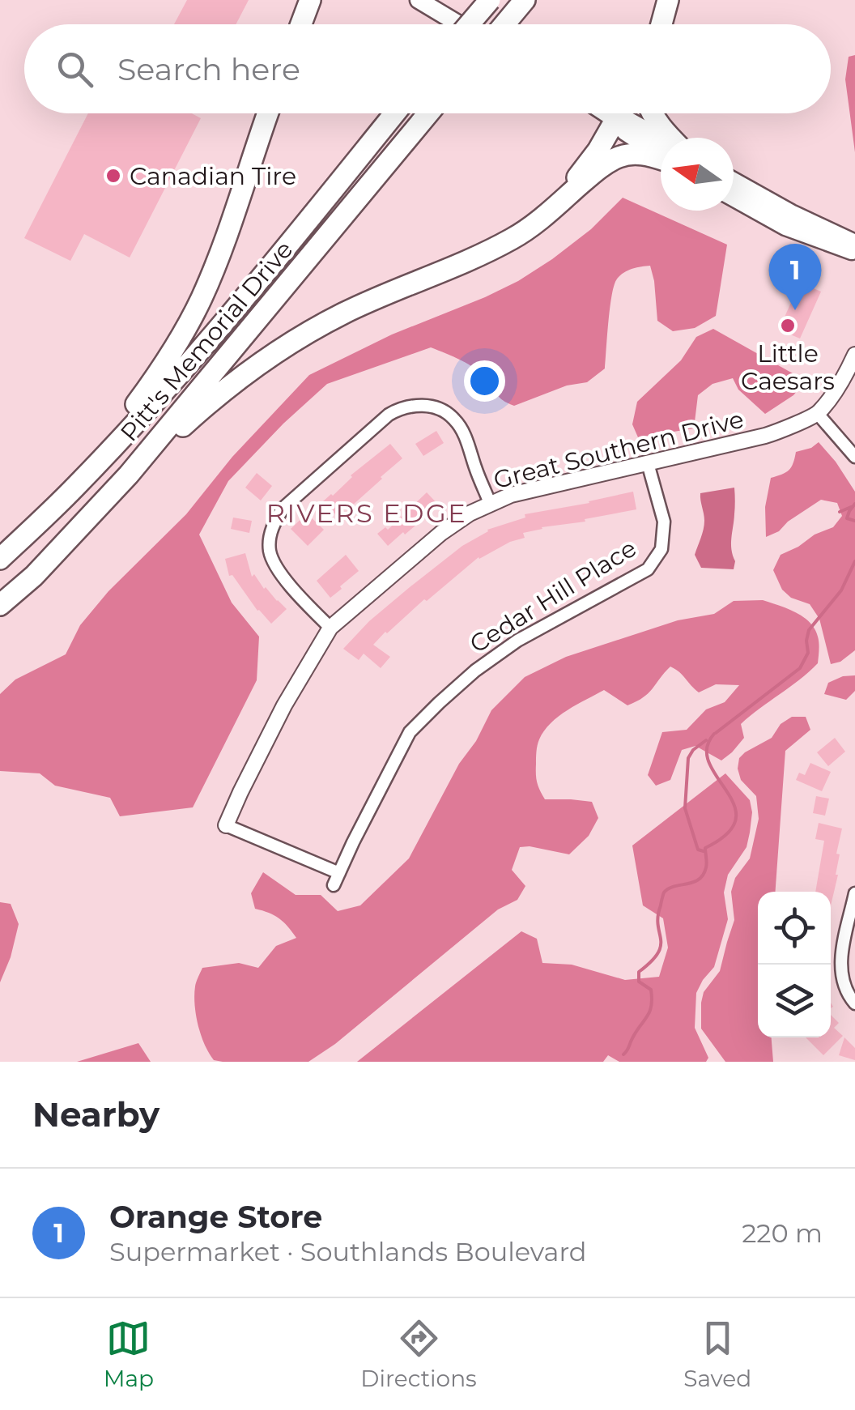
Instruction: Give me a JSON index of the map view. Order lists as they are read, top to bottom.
{
  "streets": {
    "highway": ["Pitt's Memorial Drive"],
    "street": ["Great Southern Drive", "Cedar Hill Place"]
  },
  "crossings": [
    ["Great Southern Drive", "Cedar Hill Place"]
  ],
  "districts": ["RIVERS EDGE"],
  "places": ["Canadian Tire", "Little Caesars"],
  "north": "left",
  "page": {
    "search": "Search here",
    "pins": "1",
    "heading": "Nearby",
    "list": [
      {
        "mark": "1",
        "name": "Orange Store",
        "note": "Supermarket · Southlands Boulevard",
        "value": "220 m"
      }
    ],
    "nav": ["Map", "Directions", "Saved"]
  }
}
